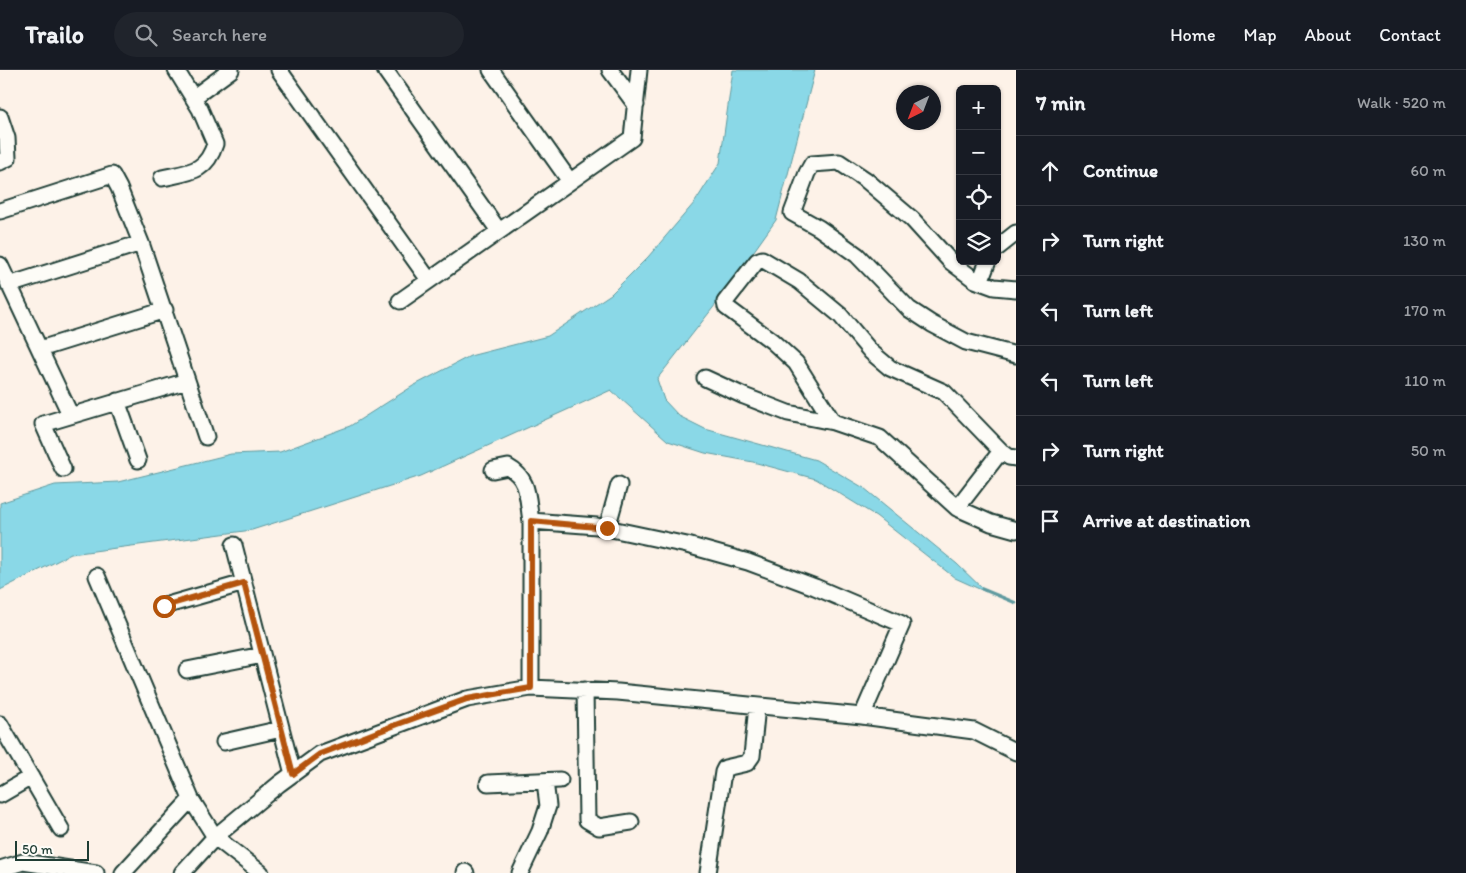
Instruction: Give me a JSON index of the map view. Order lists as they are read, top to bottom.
{
  "scale_bar": "50 m",
  "north": "bottom left",
  "page": {
    "header": "Trailo",
    "search": "Search here",
    "nav": [
      "Home",
      "Map",
      "About",
      "Contact"
    ],
    "heading": ["7 min", "Walk · 520 m"],
    "map_buttons": ["+", "−"],
    "list": [
      ["Continue", "60 m"],
      ["Turn right", "130 m"],
      ["Turn left", "170 m"],
      ["Turn left", "110 m"],
      ["Turn right", "50 m"],
      "Arrive at destination"
    ],
    "scale": "50 m"
  }
}
